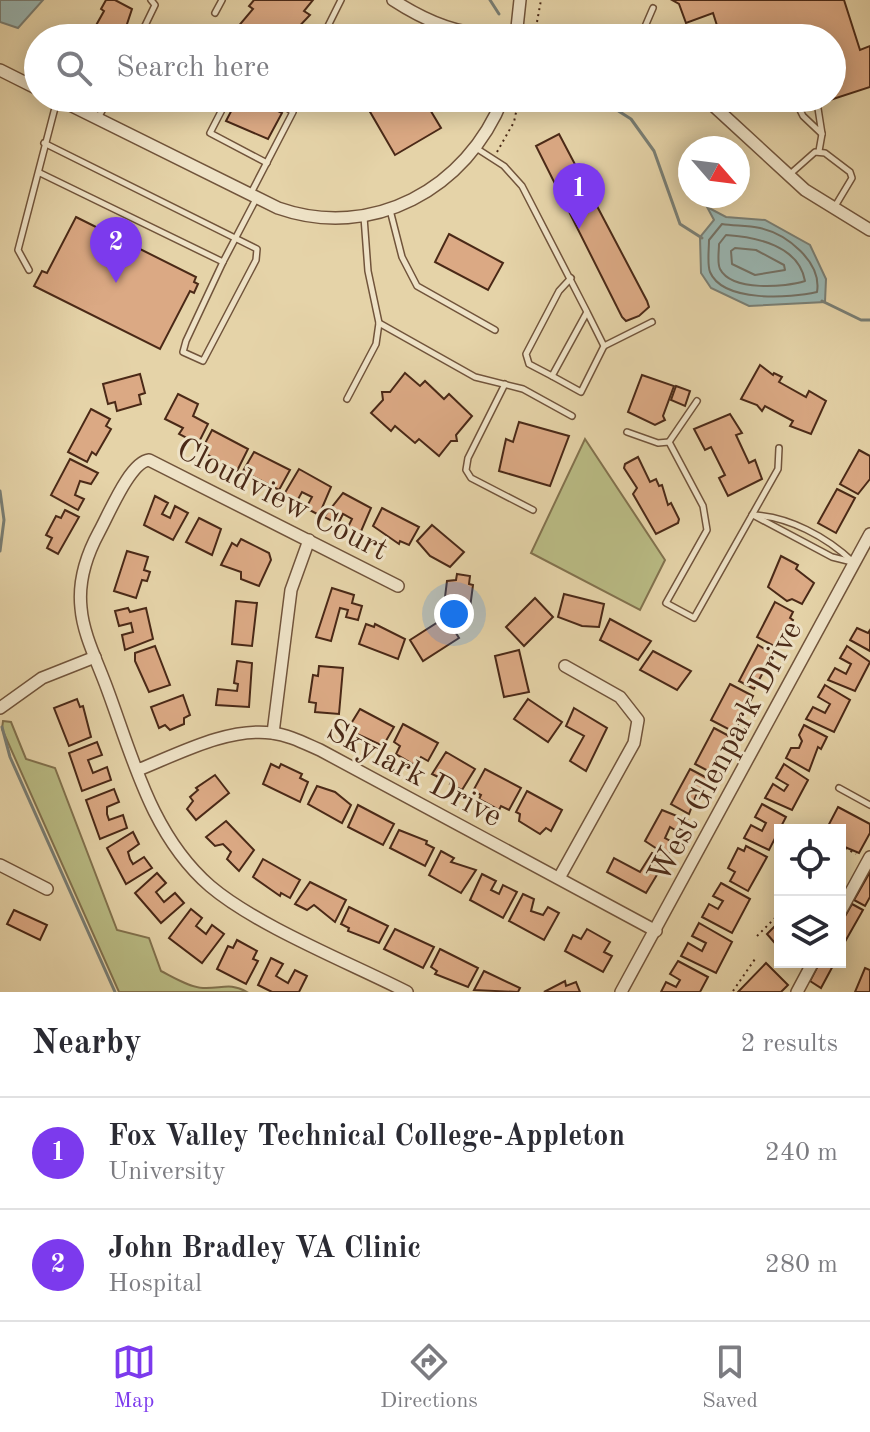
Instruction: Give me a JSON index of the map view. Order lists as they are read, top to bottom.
{
  "streets": {
    "street": ["Cloudview Court", "West Glenpark Drive", "Skylark Drive"]
  },
  "crossings": [
    ["West Glenpark Drive", "Skylark Drive"]
  ],
  "north": "bottom right",
  "page": {
    "search": "Search here",
    "pins": ["1", "2"],
    "heading": ["Nearby", "2 results"],
    "list": [
      {
        "mark": "1",
        "name": "Fox Valley Technical College-Appleton",
        "note": "University",
        "value": "240 m"
      },
      {
        "mark": "2",
        "name": "John Bradley VA Clinic",
        "note": "Hospital",
        "value": "280 m"
      }
    ],
    "nav": ["Map", "Directions", "Saved"]
  }
}
